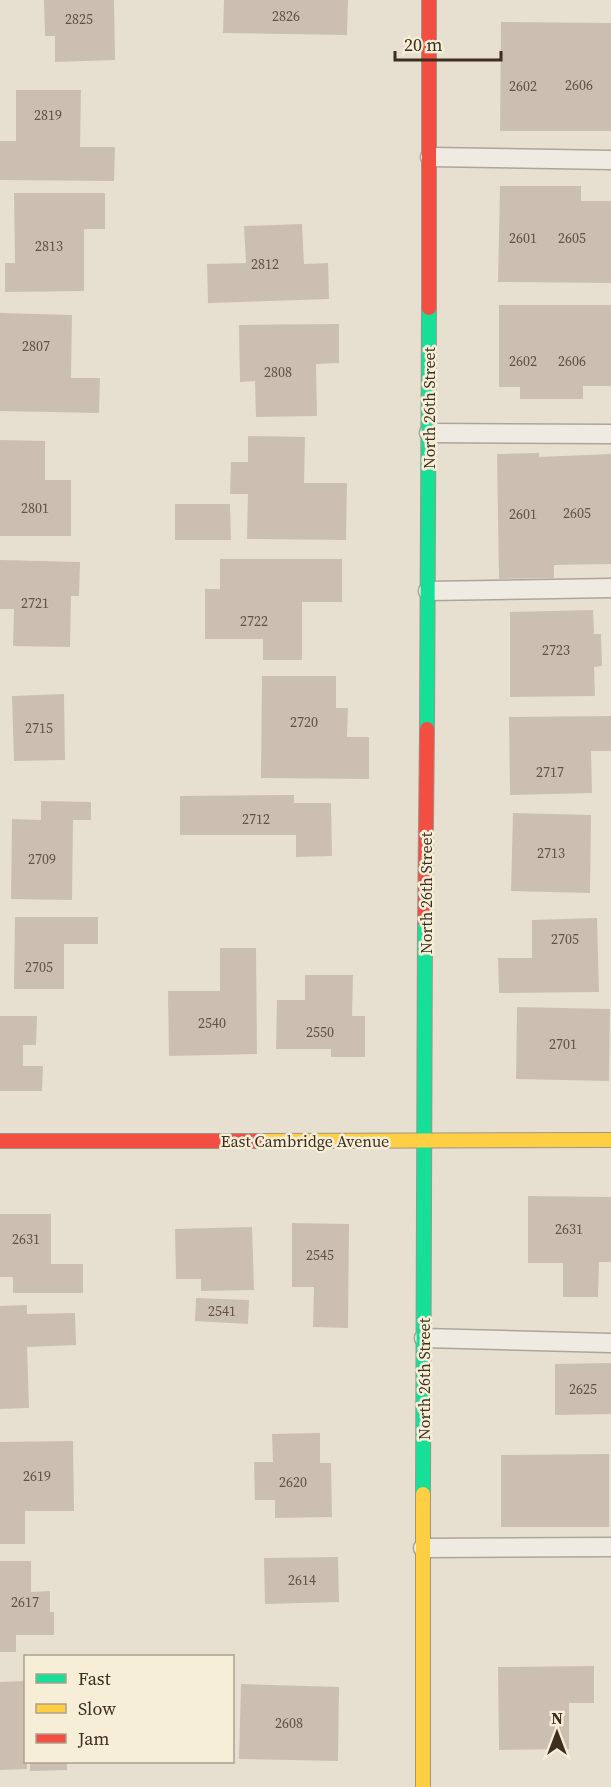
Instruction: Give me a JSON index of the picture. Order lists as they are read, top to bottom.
{
  "streets": {
    "street": ["North 26th Street", "East Cambridge Avenue"]
  },
  "crossings": [
    ["North 26th Street", "East Cambridge Avenue"]
  ],
  "house_numbers": [
    "2826",
    "2825",
    "2606",
    "2602",
    "2819",
    "2601",
    "2605",
    "2813",
    "2812",
    "2807",
    "2602",
    "2606",
    "2808",
    "2801",
    "2605",
    "2601",
    "2721",
    "2722",
    "2723",
    "2720",
    "2715",
    "2717",
    "2712",
    "2713",
    "2709",
    "2705",
    "2705",
    "2540",
    "2550",
    "2701",
    "2631",
    "2631",
    "2545",
    "2541",
    "2625",
    "2619",
    "2620",
    "2614",
    "2617",
    "2608"
  ],
  "legend": ["Fast", "Slow", "Jam"],
  "scale_bar": "20 m",
  "north": "top"
}
